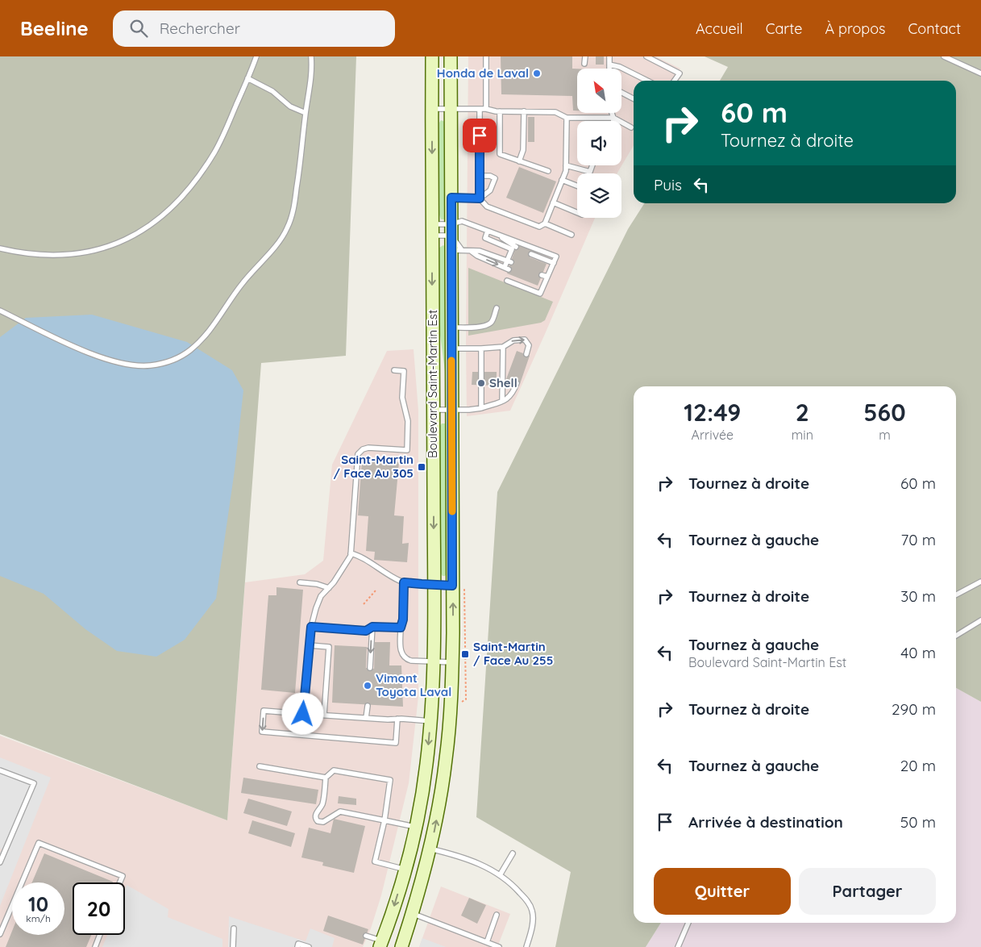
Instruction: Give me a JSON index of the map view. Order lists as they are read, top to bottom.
{
  "streets": {
    "main road": ["Boulevard Saint-Martin Est"]
  },
  "places": {
    "other": ["Honda de Laval", "Shell", "Vimont Toyota Laval"],
    "transit": ["Saint-Martin / Face Au 305", "Saint-Martin / Face Au 255"]
  },
  "north": "top left",
  "page": {
    "header": "Beeline",
    "search": "Rechercher",
    "nav": [
      "Accueil",
      "Carte",
      "À propos",
      "Contact"
    ],
    "turn": ["60 m", "Tournez à droite"],
    "then": "Puis",
    "eta": [
      "12:49",
      "Arrivée",
      "2",
      "min",
      "560",
      "m"
    ],
    "list": [
      {
        "name": "Tournez à droite",
        "value": "60 m"
      },
      {
        "name": "Tournez à gauche",
        "value": "70 m"
      },
      {
        "name": "Tournez à droite",
        "value": "30 m"
      },
      {
        "name": "Tournez à gauche",
        "note": "Boulevard Saint-Martin Est",
        "value": "40 m"
      },
      {
        "name": "Tournez à droite",
        "value": "290 m"
      },
      {
        "name": "Tournez à gauche",
        "value": "20 m"
      },
      {
        "name": "Arrivée à destination",
        "value": "50 m"
      }
    ],
    "buttons": ["Quitter", "Partager"],
    "speed": "10 km/h",
    "limit": "20"
  }
}
